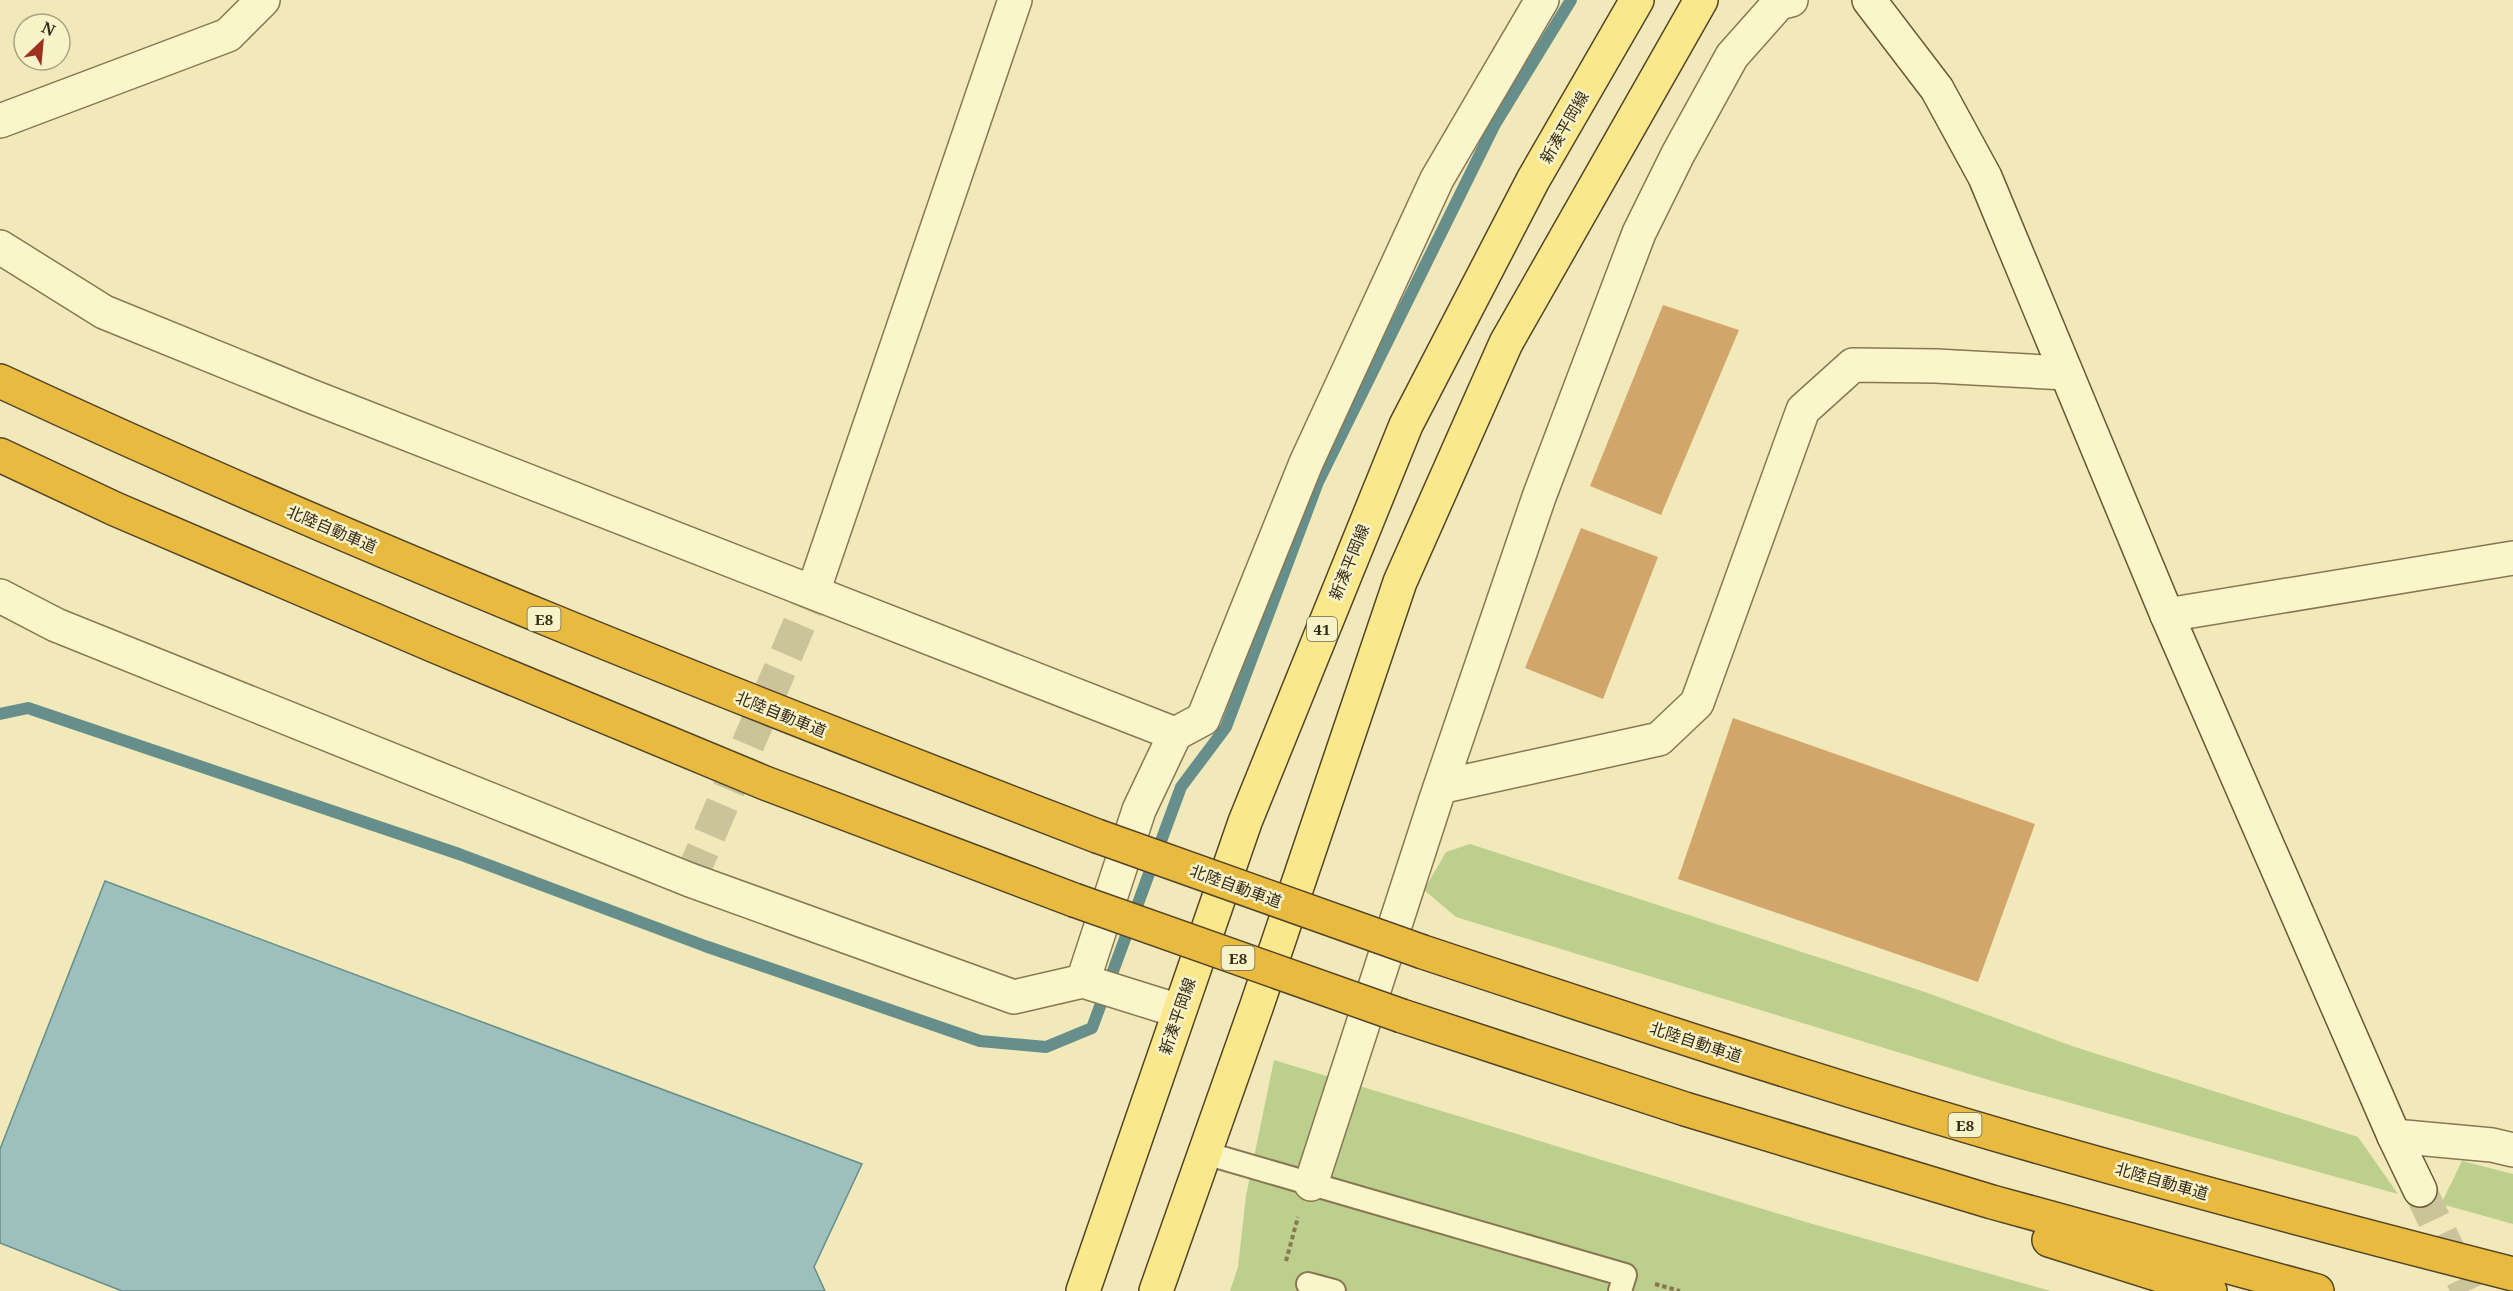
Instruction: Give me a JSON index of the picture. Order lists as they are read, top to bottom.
{
  "streets": {
    "highway": ["北陸自動車道", "E8"],
    "main road": ["新湊平岡線", "41"]
  },
  "north": "top right"
}
